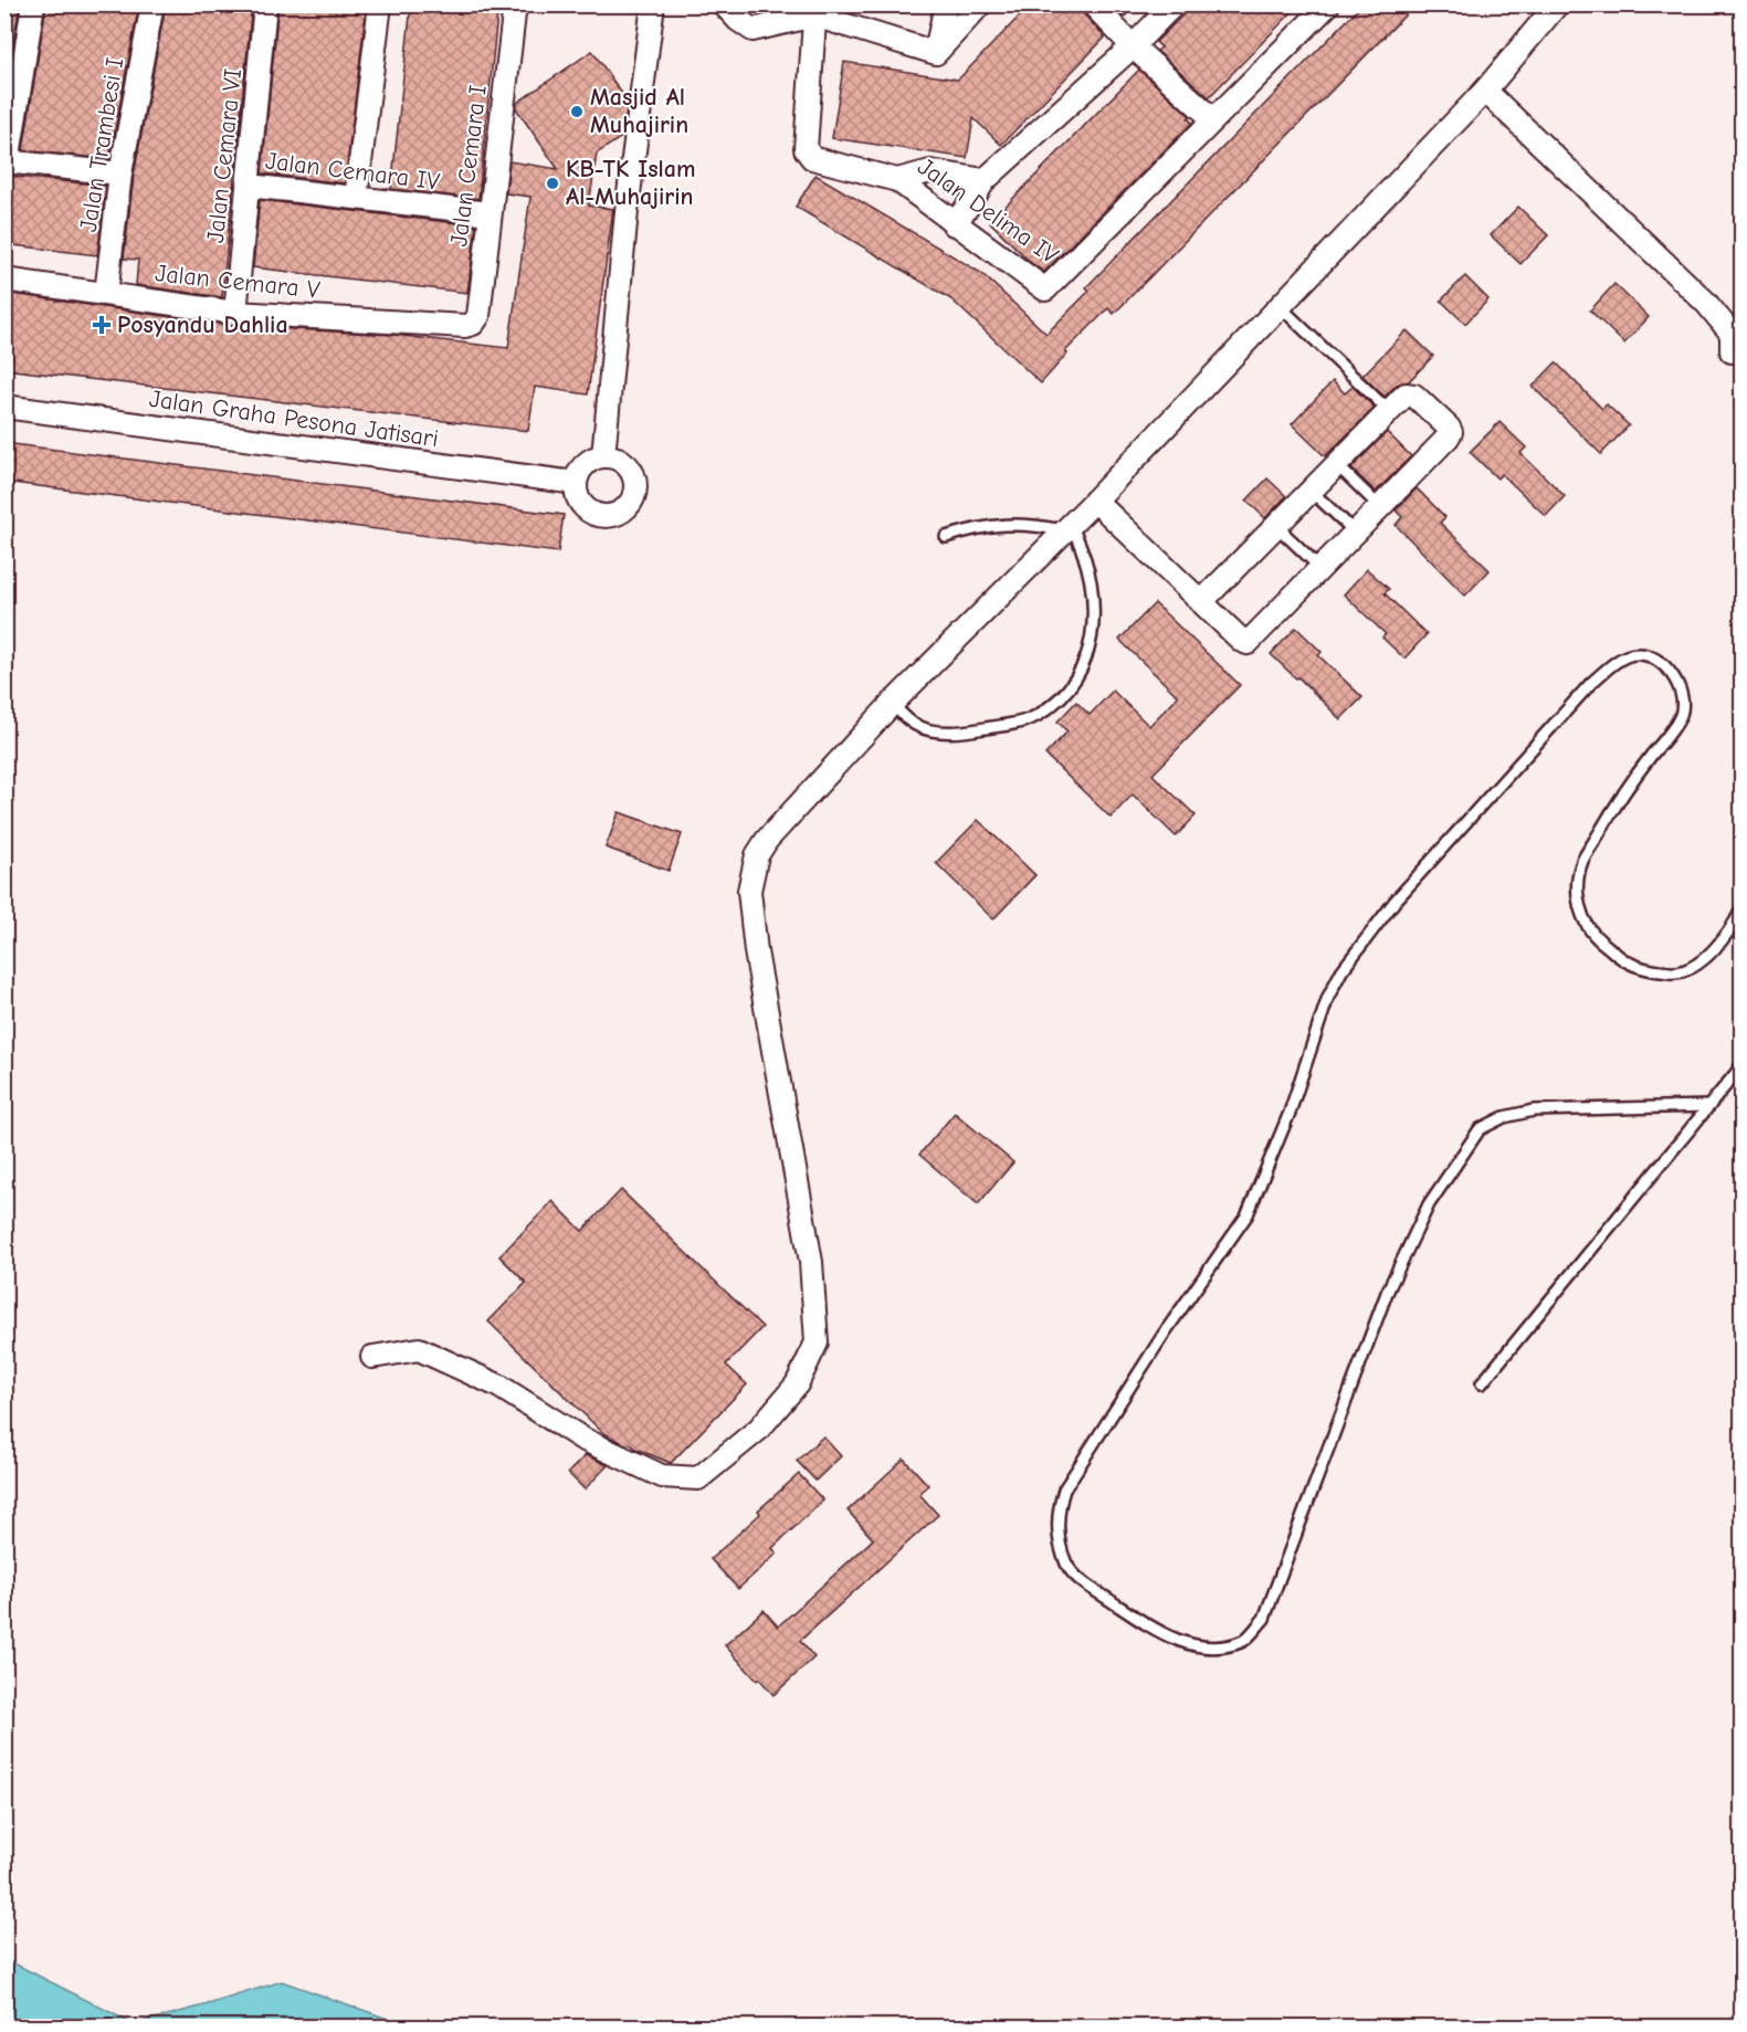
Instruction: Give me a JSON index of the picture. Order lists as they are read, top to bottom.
{
  "streets": {
    "street": [
      "Jalan Trambesi I",
      "Jalan Cemara VI",
      "Jalan Cemara I",
      "Jalan Cemara IV",
      "Jalan Delima IV",
      "Jalan Cemara V",
      "Jalan Graha Pesona Jatisari"
    ]
  },
  "crossings": [
    ["Jalan Trambesi I", "Jalan Cemara V"],
    ["Jalan Cemara VI", "Jalan Cemara IV"],
    ["Jalan Cemara VI", "Jalan Cemara V"],
    ["Jalan Cemara I", "Jalan Cemara IV"],
    ["Jalan Cemara I", "Jalan Cemara V"]
  ],
  "places": {
    "other": ["Masjid Al Muhajirin", "KB-TK Islam Al-Muhajirin"],
    "health": ["Posyandu Dahlia"]
  }
}
